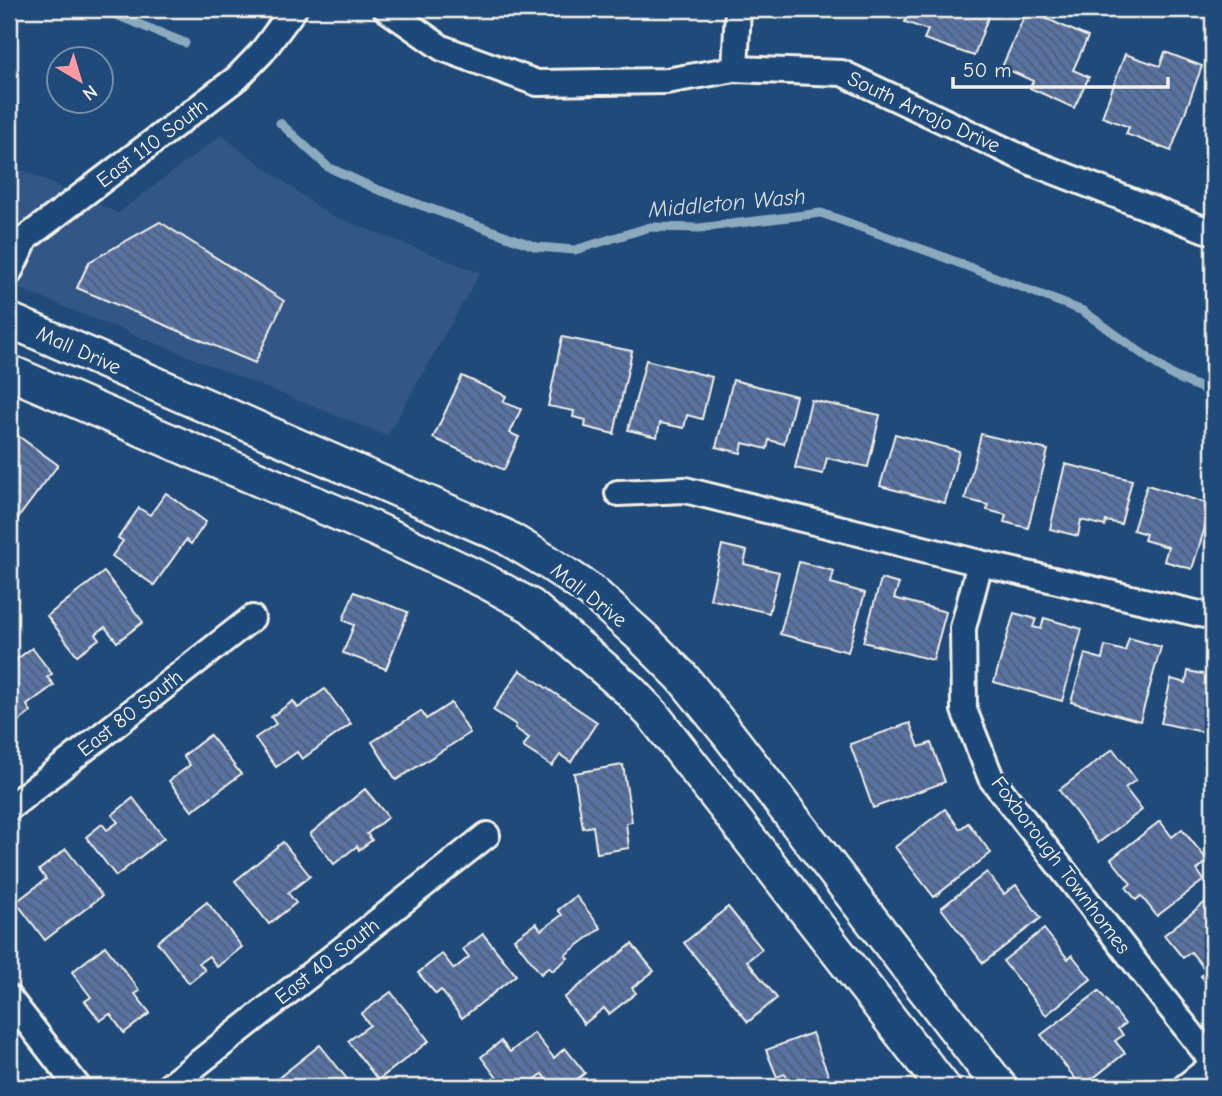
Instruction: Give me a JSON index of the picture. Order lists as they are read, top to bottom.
{
  "streets": {
    "main road": ["Mall Drive"],
    "street": [
      "South Arrojo Drive",
      "East 110 South",
      "East 80 South",
      "Foxborough Townhomes",
      "East 40 South"
    ]
  },
  "water": ["Middleton Wash"],
  "scale_bar": "50 m",
  "north": "bottom right"
}
